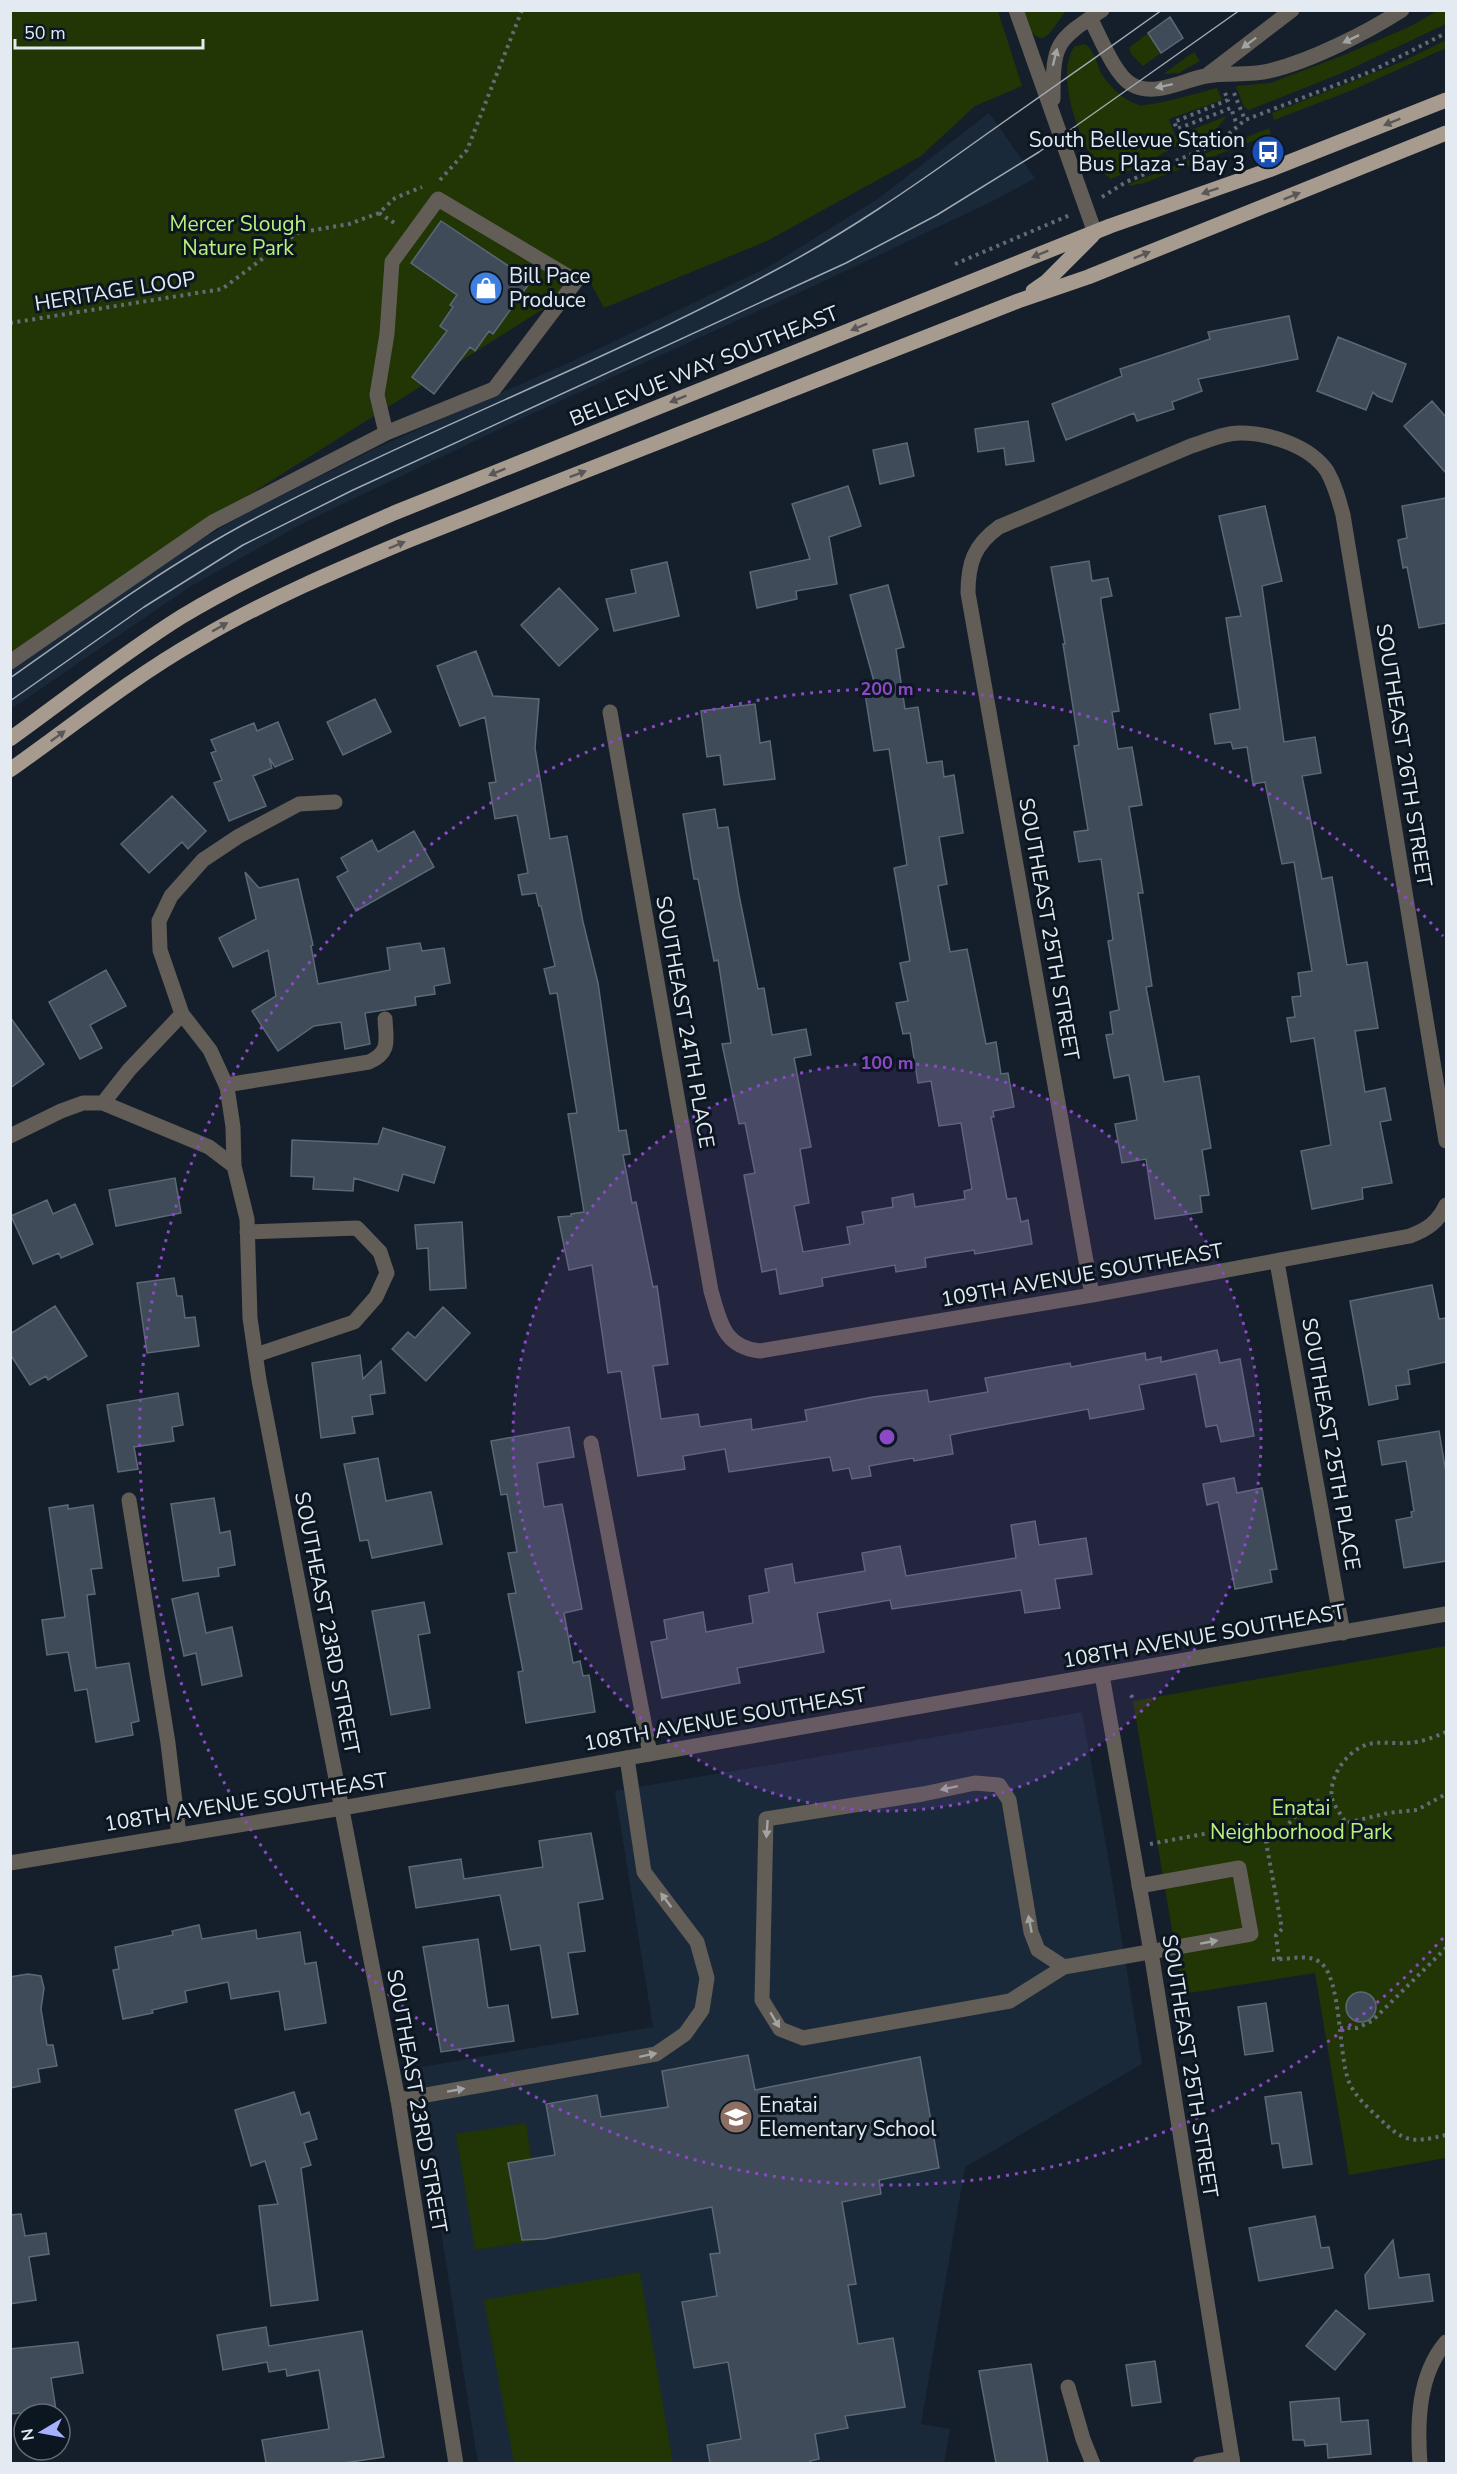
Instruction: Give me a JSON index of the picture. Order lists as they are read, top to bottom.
{
  "streets": {
    "main road": ["BELLEVUE WAY SOUTHEAST"],
    "street": [
      "SOUTHEAST 26TH STREET",
      "SOUTHEAST 25TH STREET",
      "SOUTHEAST 24TH PLACE",
      "109TH AVENUE SOUTHEAST",
      "SOUTHEAST 25TH PLACE",
      "SOUTHEAST 23RD STREET",
      "108TH AVENUE SOUTHEAST"
    ],
    "path": ["HERITAGE LOOP"]
  },
  "crossings": [
    ["SOUTHEAST 26TH STREET", "SOUTHEAST 25TH STREET"],
    ["SOUTHEAST 25TH STREET", "109TH AVENUE SOUTHEAST"],
    ["SOUTHEAST 25TH STREET", "108TH AVENUE SOUTHEAST"],
    ["SOUTHEAST 24TH PLACE", "109TH AVENUE SOUTHEAST"],
    ["109TH AVENUE SOUTHEAST", "SOUTHEAST 25TH PLACE"],
    ["SOUTHEAST 25TH PLACE", "108TH AVENUE SOUTHEAST"],
    ["SOUTHEAST 23RD STREET", "108TH AVENUE SOUTHEAST"]
  ],
  "parks": ["Mercer Slough Nature Park", "Enatai Neighborhood Park"],
  "places": {
    "bus stop": ["South Bellevue Station Bus Plaza - Bay 3"],
    "shop": ["Bill Pace Produce"],
    "school or university": ["Enatai Elementary School"]
  },
  "scale_bar": "50 m",
  "north": "left",
  "rings": ["200 m", "100 m"]
}
